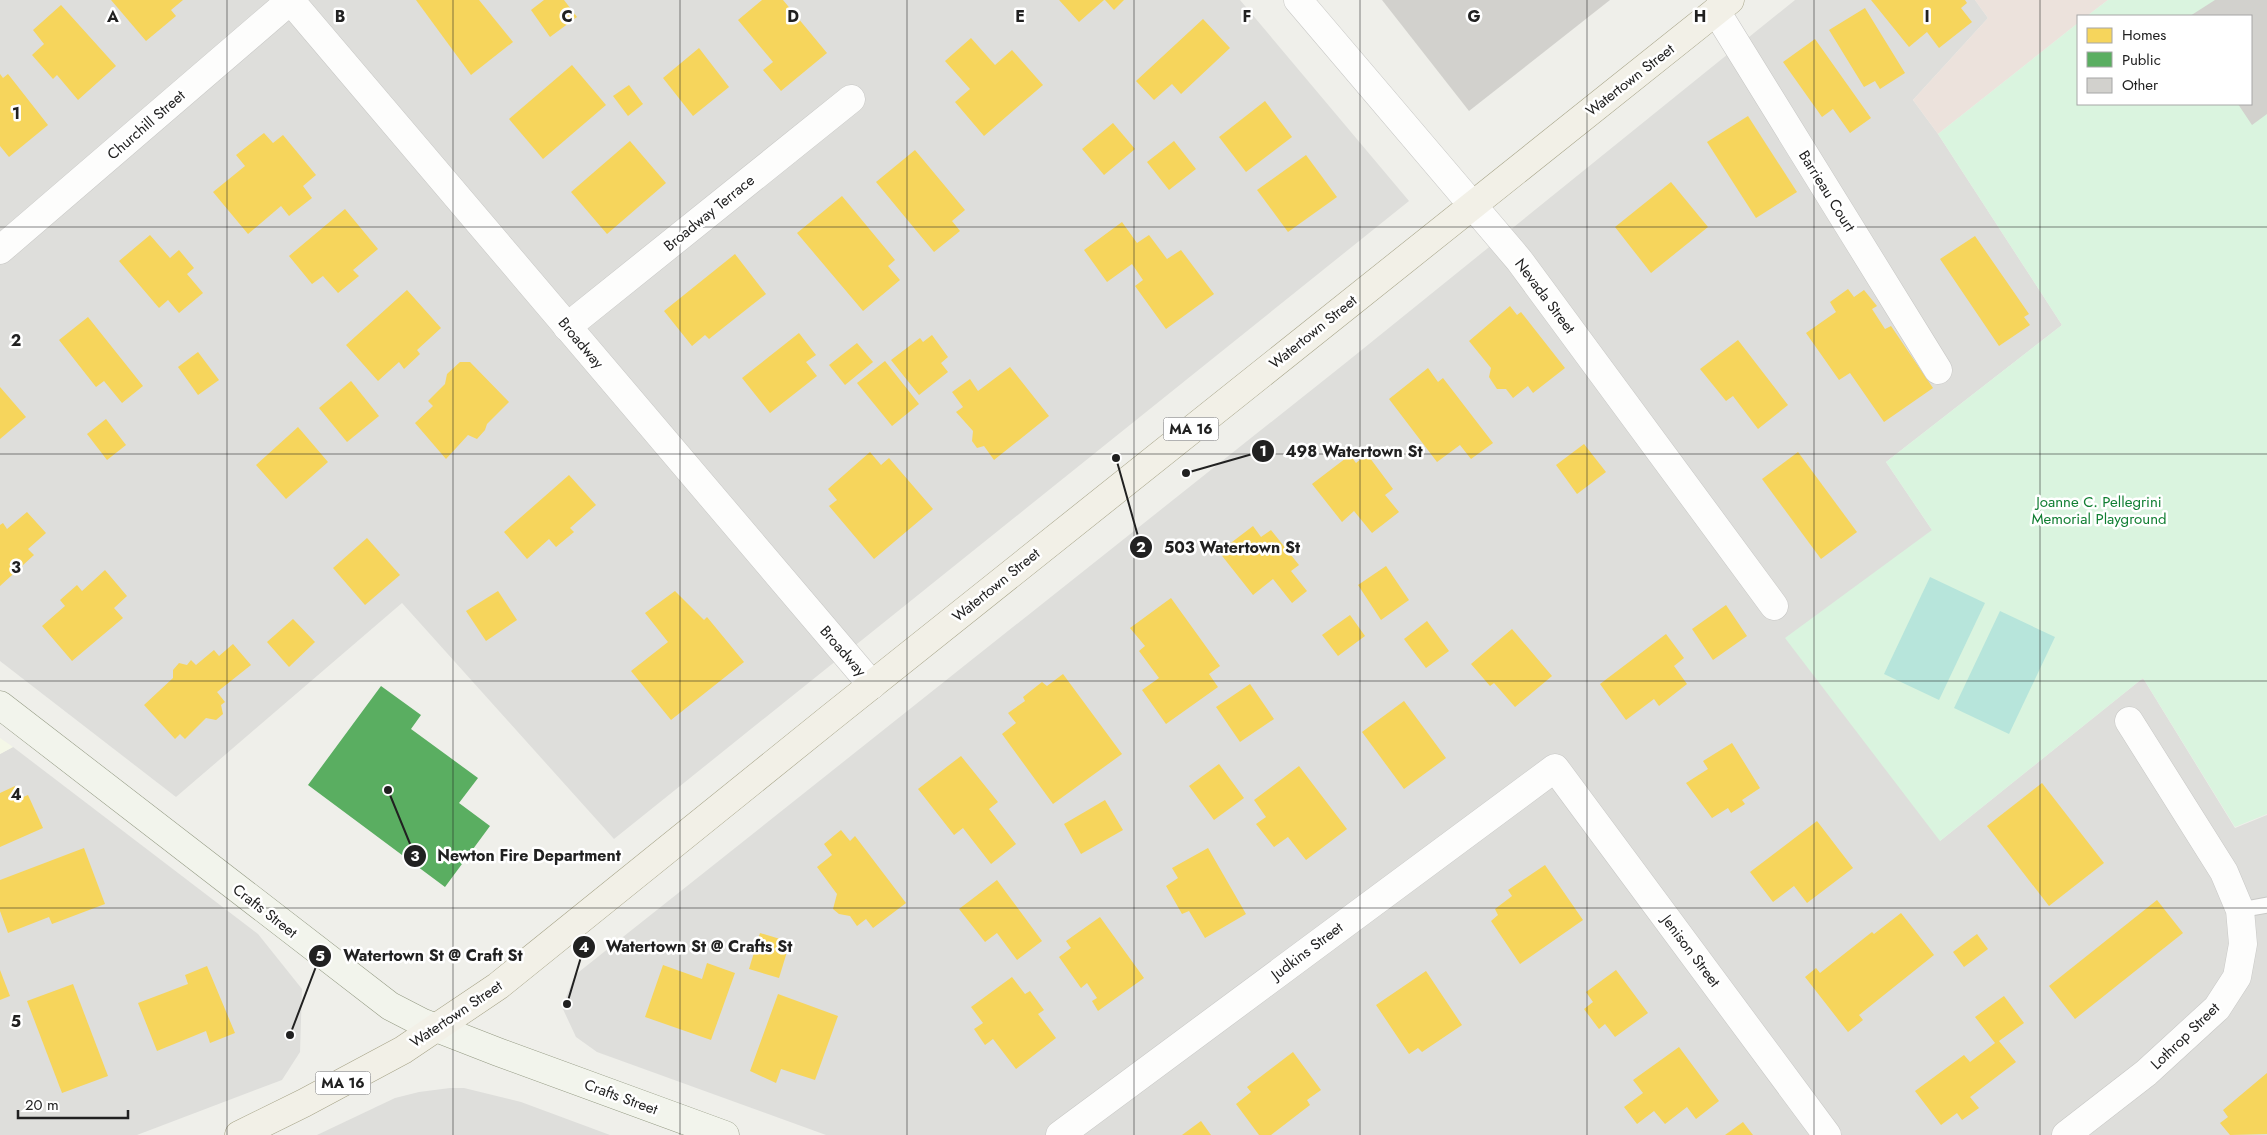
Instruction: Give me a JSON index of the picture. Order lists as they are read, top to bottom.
{
  "streets": {
    "main road": ["Watertown Street", "MA 16", "Crafts Street"],
    "street": [
      "Churchill Street",
      "Barrieau Court",
      "Broadway Terrace",
      "Nevada Street",
      "Broadway",
      "Judkins Street",
      "Jenison Street",
      "Lothrop Street"
    ]
  },
  "crossings": [
    ["Watertown Street", "Barrieau Court"],
    ["Watertown Street", "Nevada Street"],
    ["Watertown Street", "Broadway"],
    ["Watertown Street", "Crafts Street"],
    ["Churchill Street", "Broadway"],
    ["Broadway Terrace", "Broadway"],
    ["Judkins Street", "Jenison Street"]
  ],
  "parks": ["Joanne C. Pellegrini Memorial Playground"],
  "places": [
    "503 Watertown St",
    "498 Watertown St",
    "Newton Fire Department",
    "Watertown St @ Crafts St",
    "Watertown St @ Craft St"
  ],
  "legend": ["Homes", "Public", "Other"],
  "scale_bar": "20 m",
  "grid": {
    "columns": [
      "A",
      "B",
      "C",
      "D",
      "E",
      "F",
      "G",
      "H",
      "I"
    ],
    "rows": [
      "1",
      "2",
      "3",
      "4",
      "5"
    ]
  }
}
